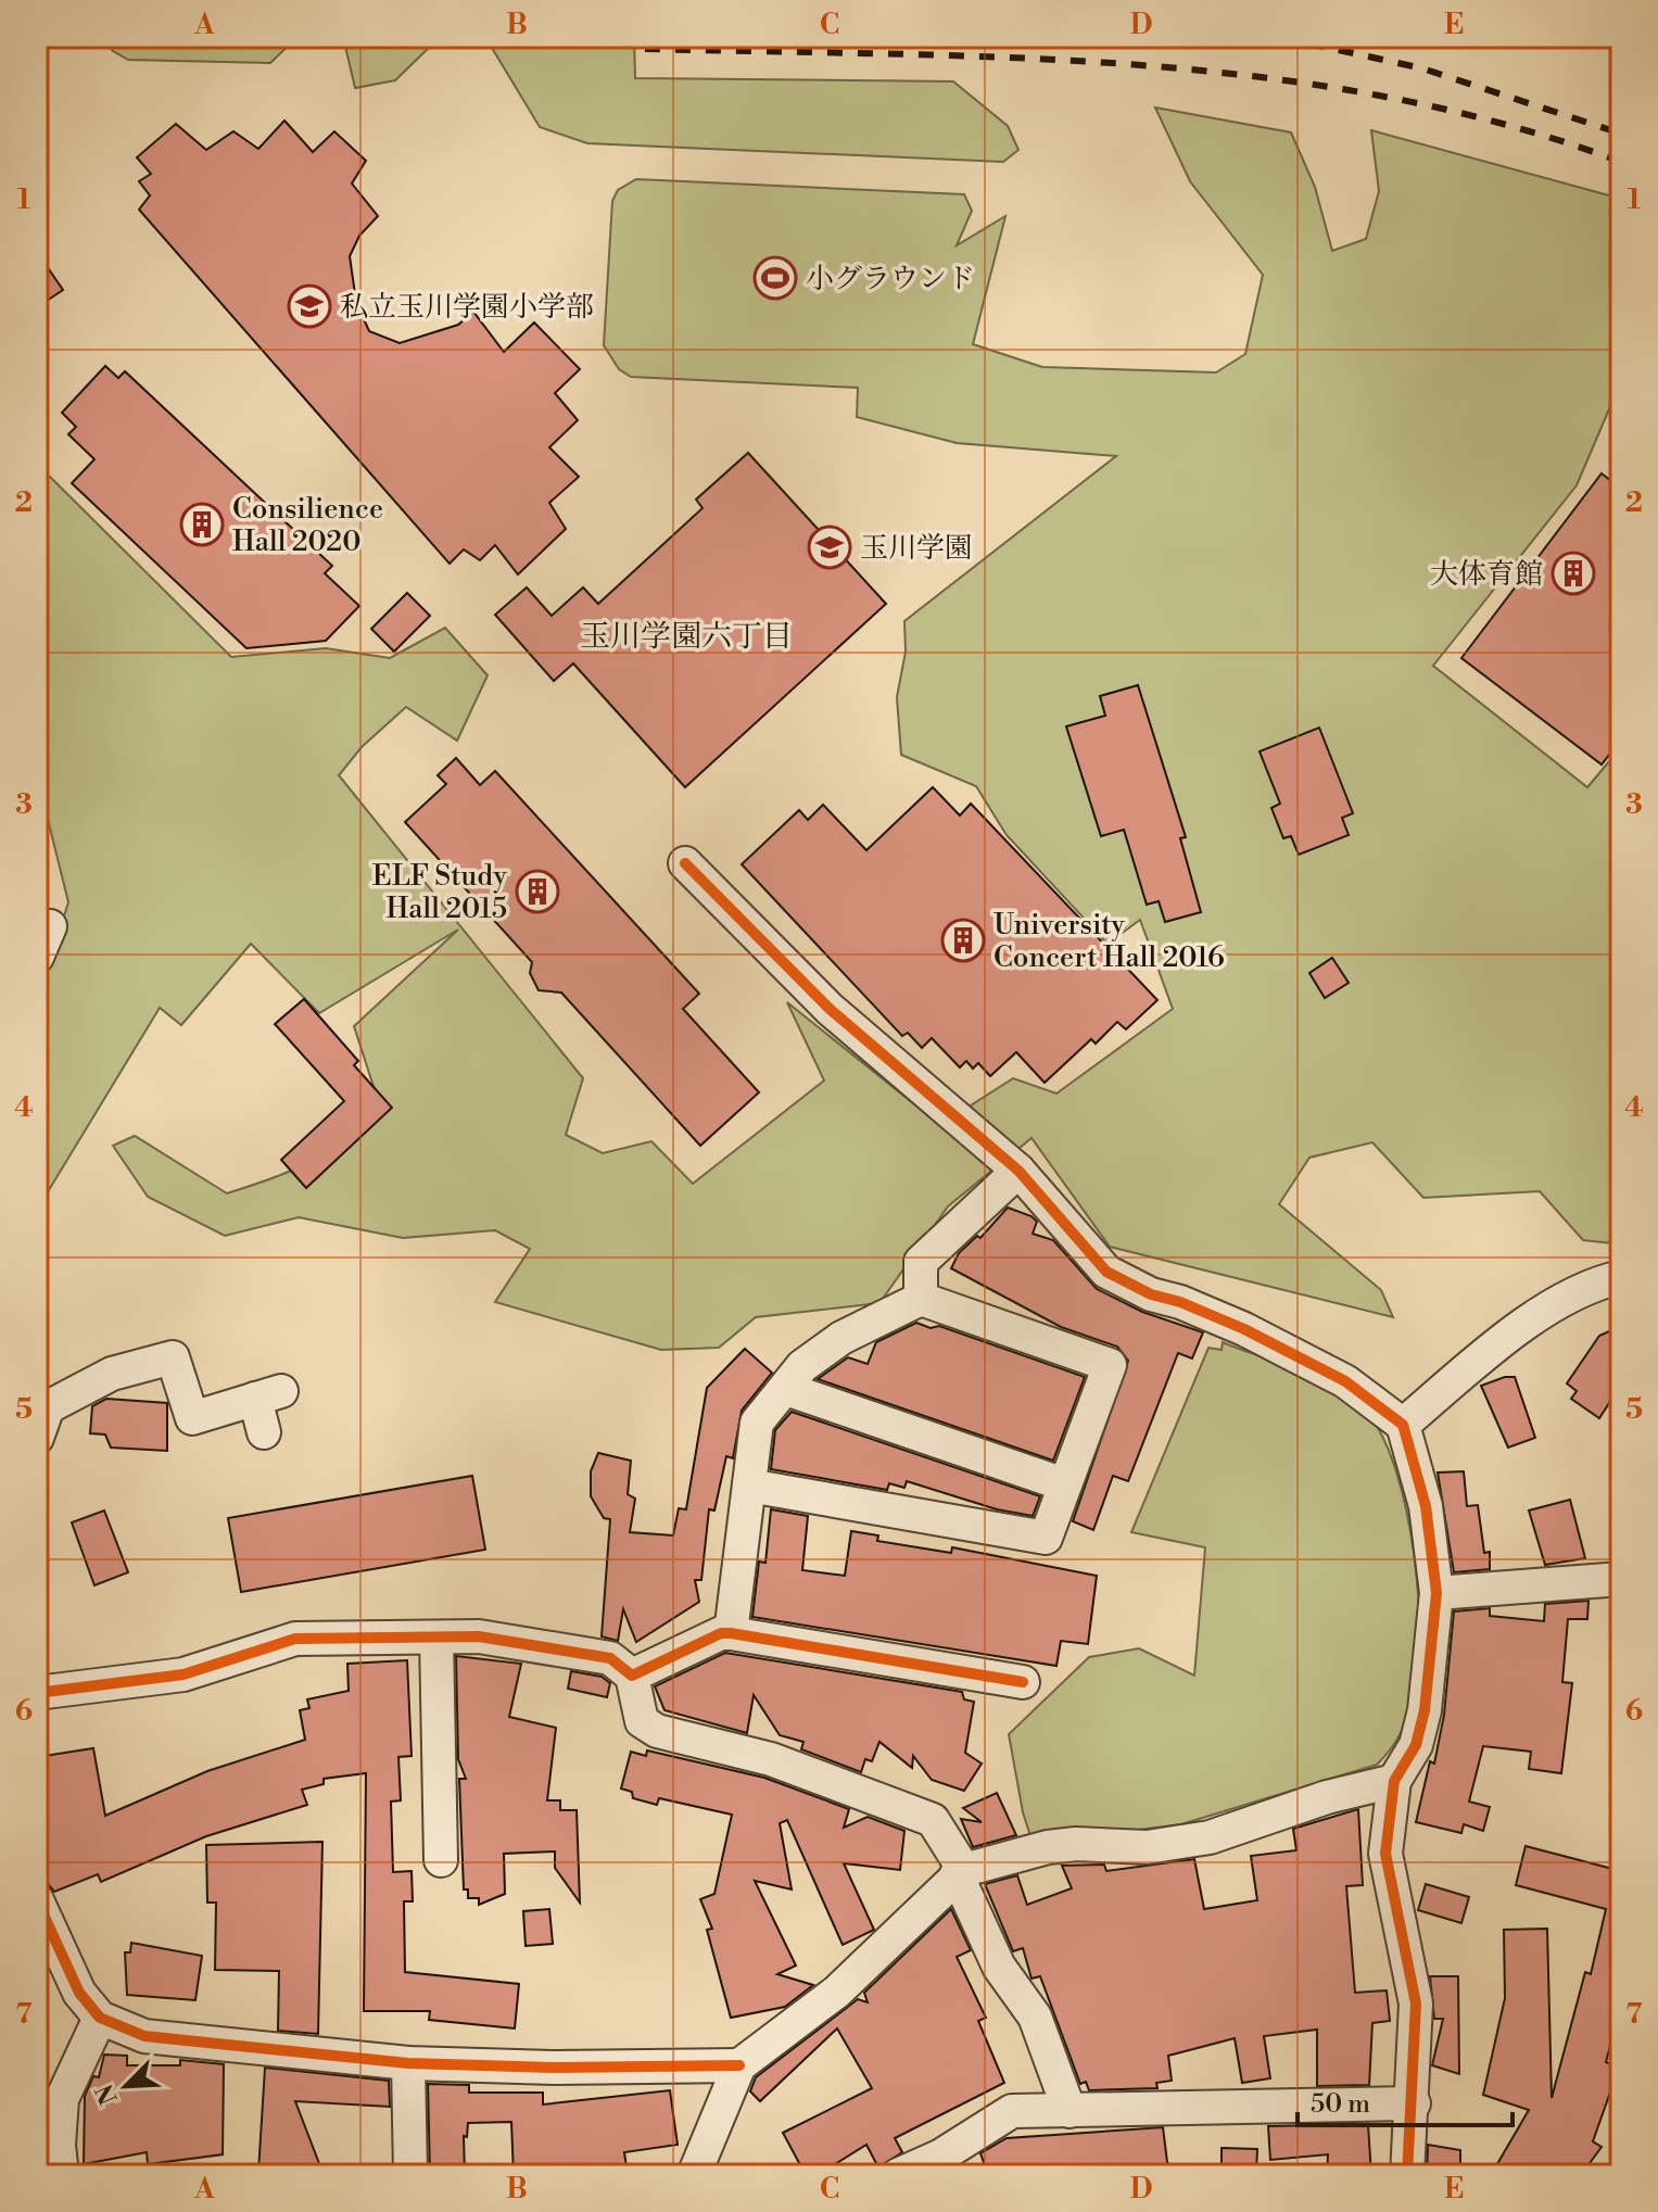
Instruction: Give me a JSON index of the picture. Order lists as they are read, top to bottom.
{
  "districts": ["玉川学園六丁目"],
  "places": {
    "sports": ["小グラウンド"],
    "school or university": ["私立玉川学園小学部", "玉川学園"],
    "building": [
      "Consilience Hall 2020",
      "大体育館",
      "ELF Study Hall 2015",
      "University Concert Hall 2016"
    ]
  },
  "scale_bar": "50 m",
  "north": "bottom left",
  "grid": {
    "columns": [
      "A",
      "B",
      "C",
      "D",
      "E"
    ],
    "rows": [
      "1",
      "2",
      "3",
      "4",
      "5",
      "6",
      "7"
    ]
  }
}
